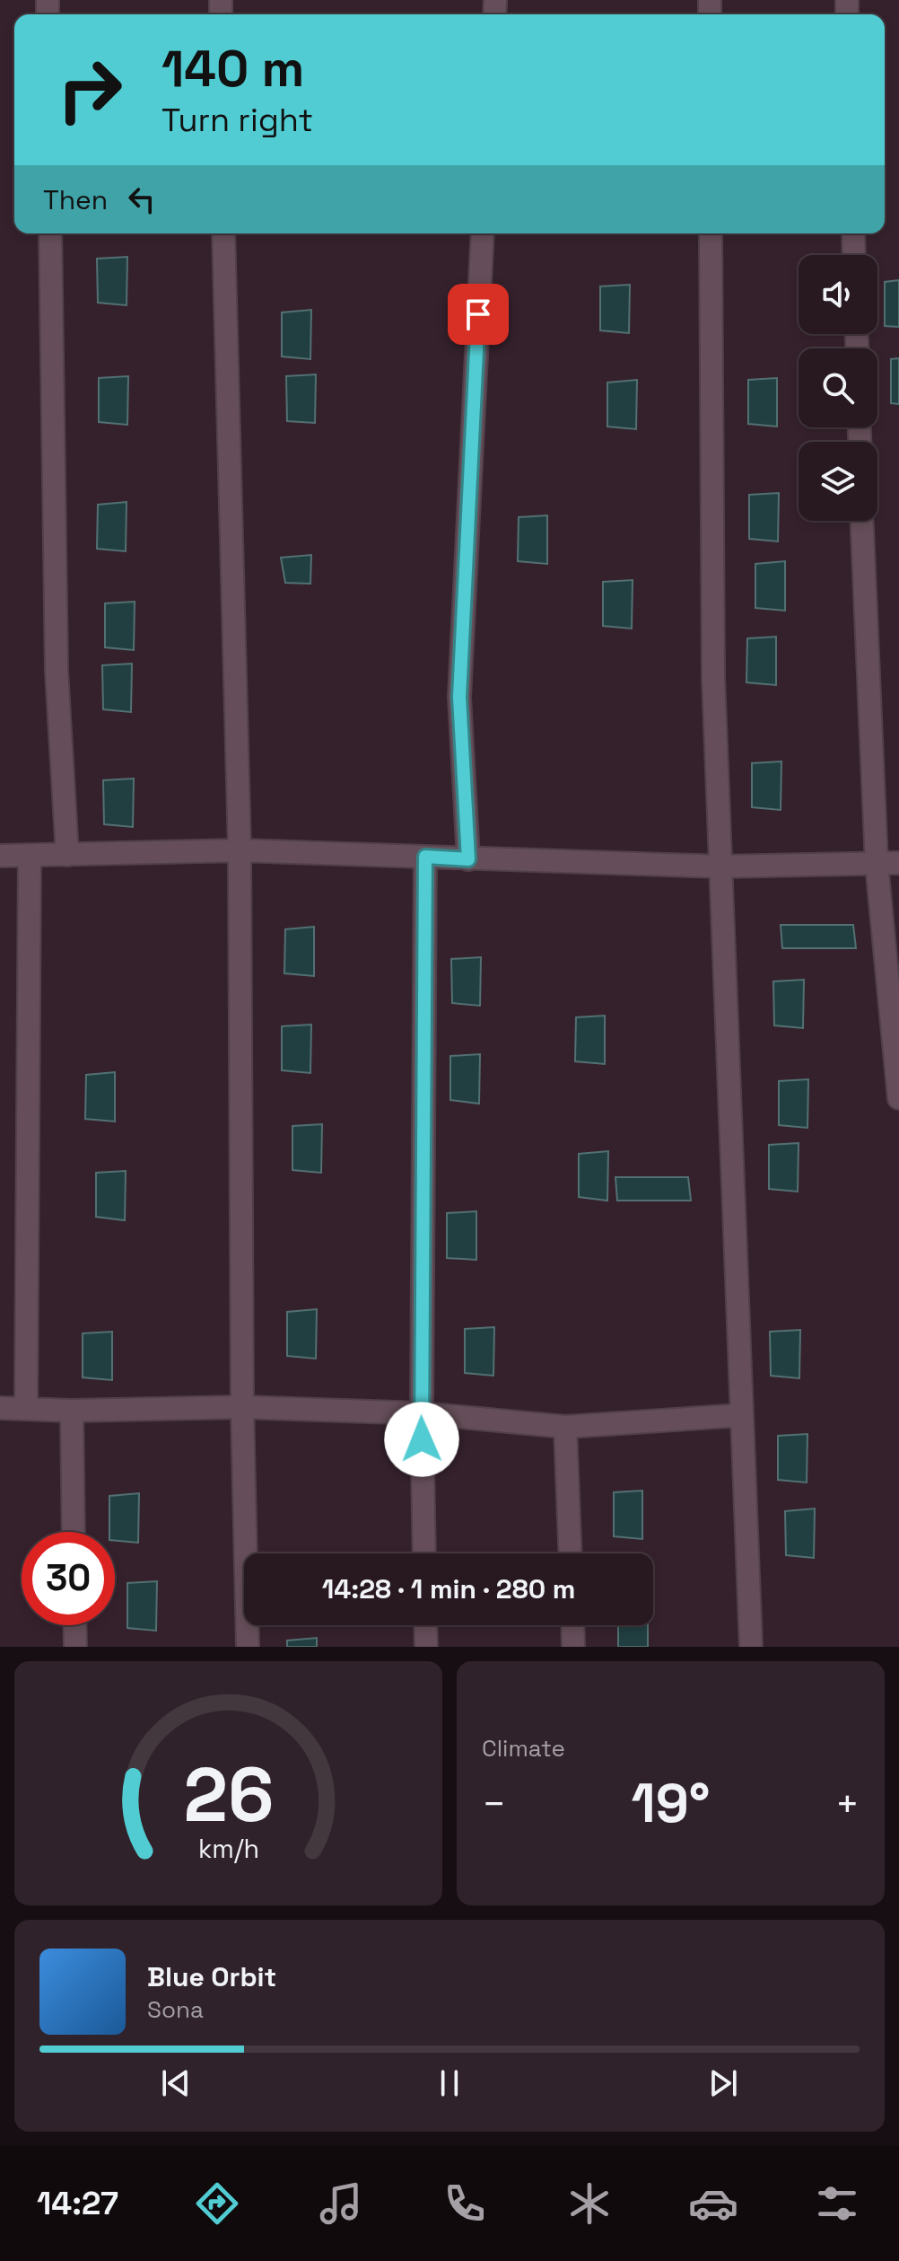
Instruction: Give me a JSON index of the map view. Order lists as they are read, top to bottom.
{
  "page": {
    "turn": ["140 m", "Turn right"],
    "then": "Then",
    "limit": "30",
    "trip": "14:28 · 1 min · 280 m",
    "tile": "Climate",
    "heat": ["−", "19°", "+"],
    "song": ["Blue Orbit", "Sona"],
    "tabs": "14:27",
    "gauge": ["26", "km/h"]
  }
}
